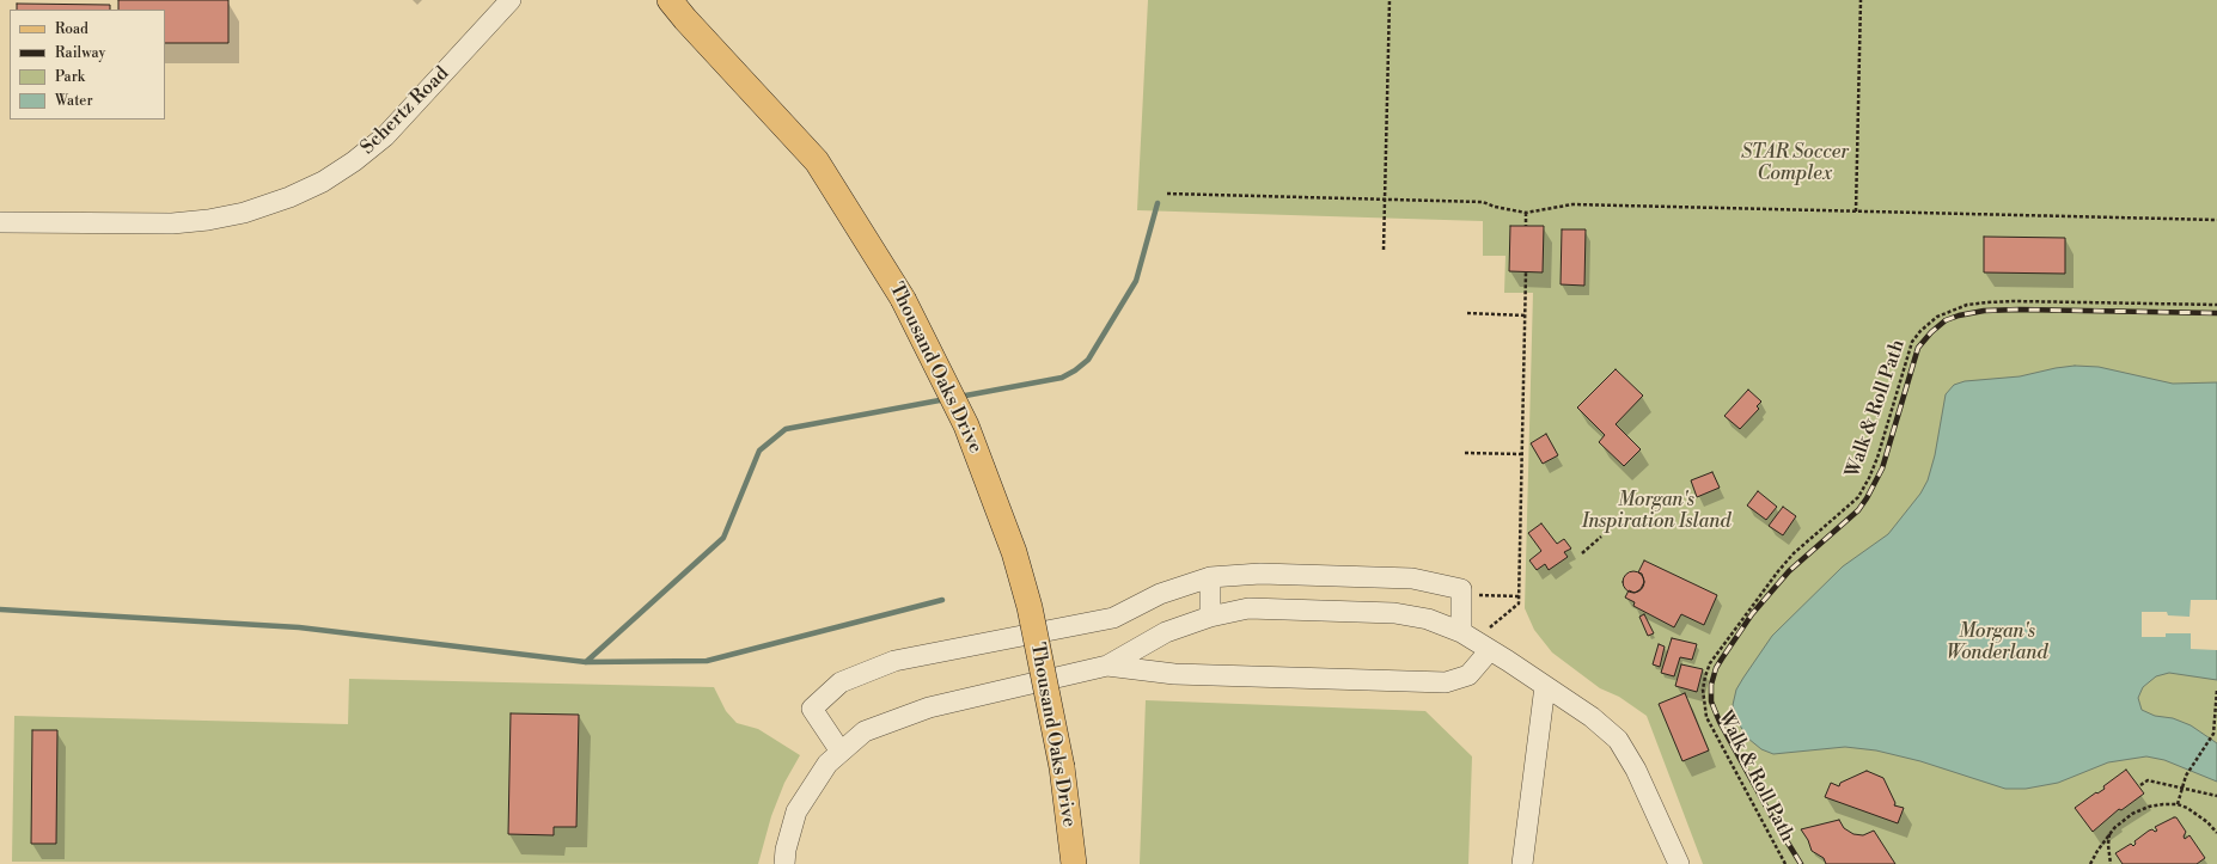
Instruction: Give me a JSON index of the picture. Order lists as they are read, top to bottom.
{
  "streets": {
    "main road": ["Thousand Oaks Drive"],
    "street": ["Schertz Road"],
    "path": ["Walk & Roll Path"]
  },
  "parks": ["STAR Soccer Complex", "Morgan's Inspiration Island", "Morgan's Wonderland"],
  "legend": [
    "Road",
    "Railway",
    "Park",
    "Water"
  ]
}
